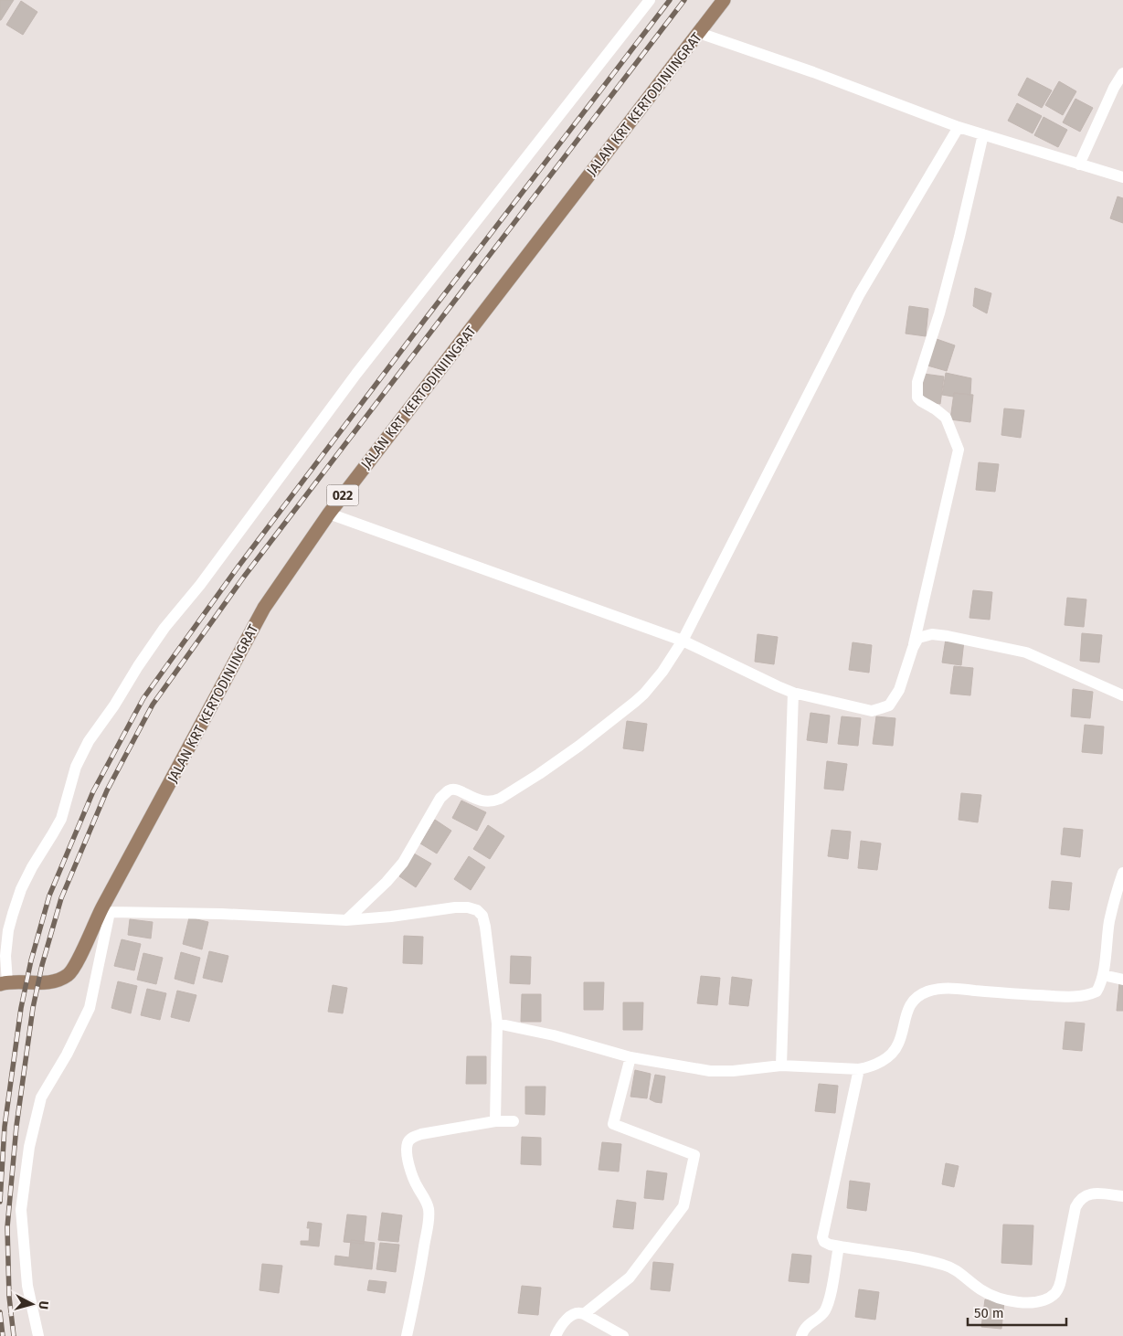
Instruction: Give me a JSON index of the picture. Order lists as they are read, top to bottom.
{
  "streets": {
    "main road": ["JALAN KRT KERTODINIINGRAT", "022"]
  },
  "scale_bar": "50 m",
  "north": "right"
}
